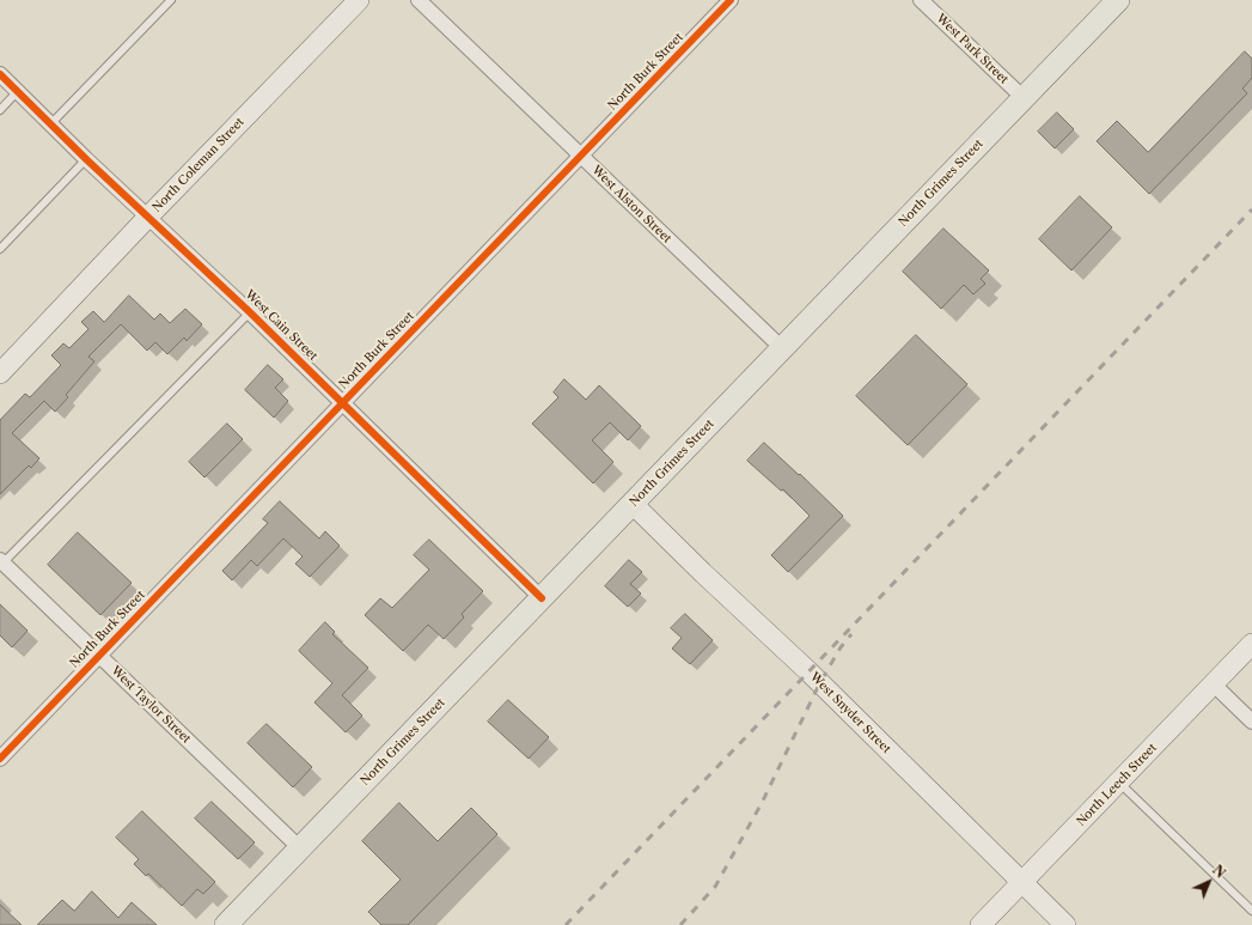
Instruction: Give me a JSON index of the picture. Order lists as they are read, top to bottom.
{
  "streets": {
    "main road": ["North Grimes Street"],
    "street": [
      "West Park Street",
      "North Burk Street",
      "North Coleman Street",
      "West Alston Street",
      "West Cain Street",
      "West Taylor Street",
      "West Snyder Street",
      "North Leech Street"
    ]
  },
  "crossings": [
    ["West Park Street", "North Grimes Street"],
    ["North Burk Street", "West Alston Street"],
    ["North Burk Street", "West Cain Street"],
    ["North Burk Street", "West Taylor Street"],
    ["North Coleman Street", "West Cain Street"],
    ["North Grimes Street", "West Alston Street"],
    ["North Grimes Street", "West Cain Street"],
    ["North Grimes Street", "West Taylor Street"],
    ["North Grimes Street", "West Snyder Street"],
    ["West Snyder Street", "North Leech Street"]
  ],
  "north": "top right"
}
